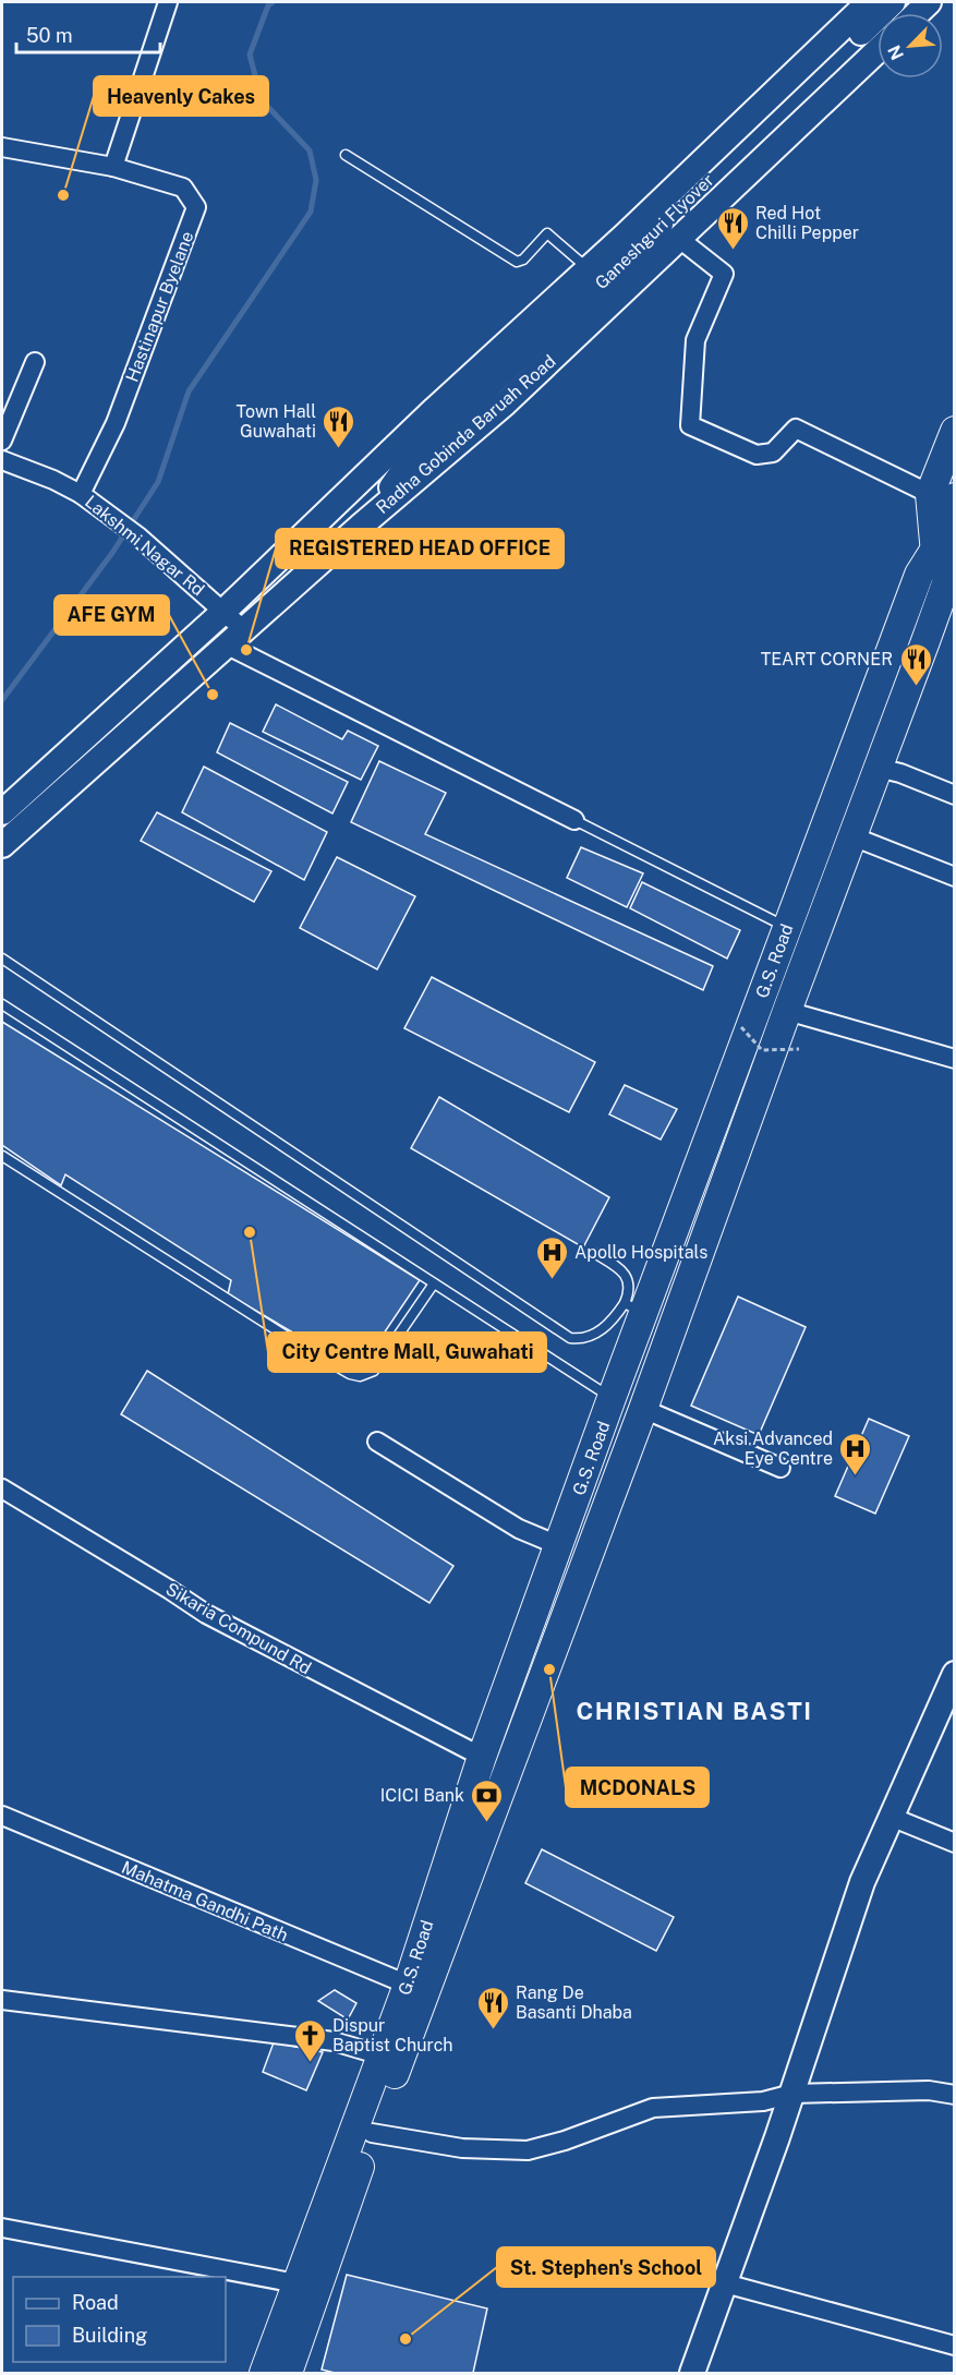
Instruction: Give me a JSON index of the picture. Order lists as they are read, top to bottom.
{
  "streets": {
    "main road": ["Ganeshguri Flyover", "Radha Gobinda Baruah Road", "G.S. Road"],
    "street": [
      "Hastinapur Byelane",
      "Lakshmi Nagar Rd",
      "Sikaria Compund Rd",
      "Mahatma Gandhi Path"
    ]
  },
  "crossings": [
    ["Ganeshguri Flyover", "Radha Gobinda Baruah Road"],
    ["Hastinapur Byelane", "Lakshmi Nagar Rd"],
    ["Radha Gobinda Baruah Road", "Lakshmi Nagar Rd"],
    ["G.S. Road", "Sikaria Compund Rd"],
    ["G.S. Road", "Mahatma Gandhi Path"]
  ],
  "districts": ["CHRISTIAN BASTI"],
  "places": {
    "other": [
      "Heavenly Cakes",
      "REGISTERED HEAD OFFICE",
      "AFE GYM",
      "City Centre Mall, Guwahati",
      "MCDONALS",
      "St. Stephen's School"
    ],
    "restaurant": [
      "Red Hot Chilli Pepper",
      "Town Hall Guwahati",
      "TEART CORNER",
      "Rang De Basanti Dhaba"
    ],
    "hospital": ["Apollo Hospitals", "Aksi Advanced Eye Centre"],
    "bank": ["ICICI Bank"],
    "church": ["Dispur Baptist Church"]
  },
  "legend": ["Road", "Building"],
  "scale_bar": "50 m",
  "north": "bottom left"
}
